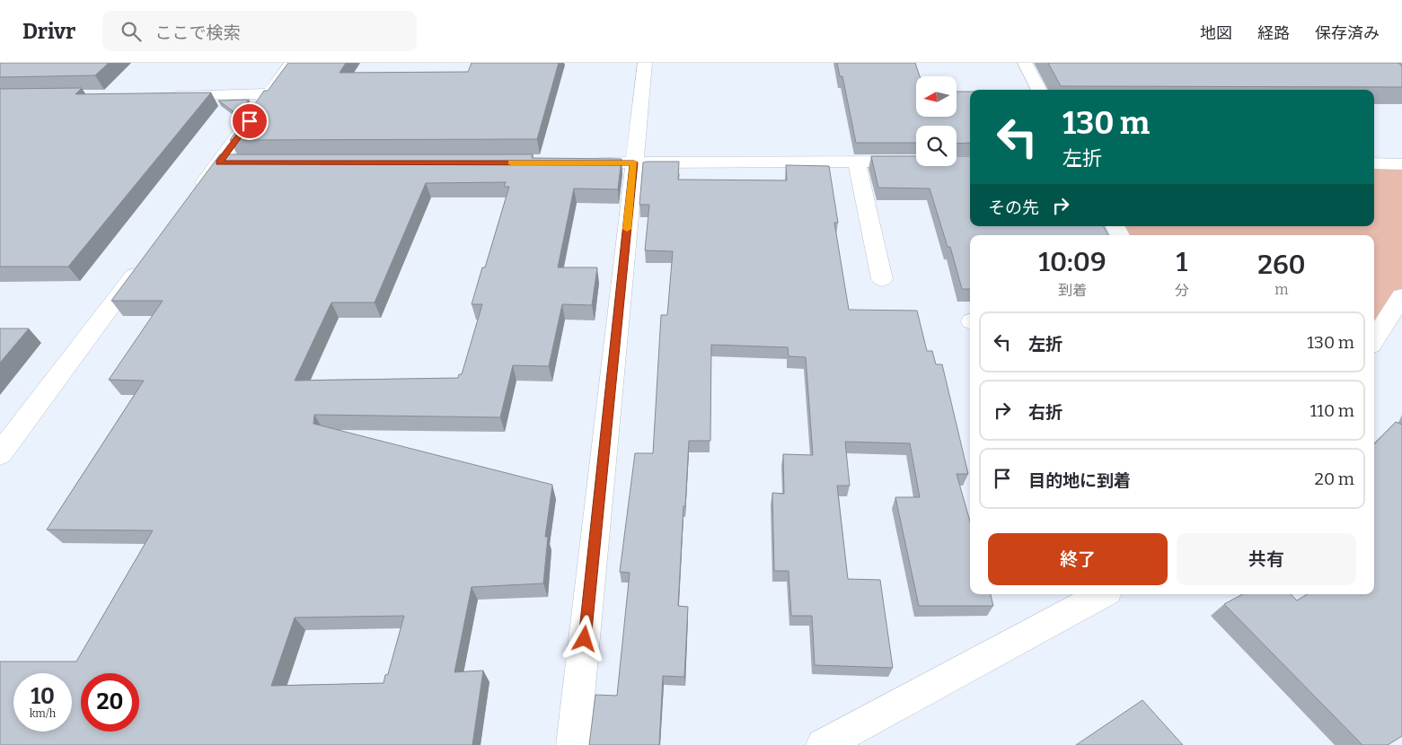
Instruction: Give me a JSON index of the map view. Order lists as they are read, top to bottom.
{
  "north": "left",
  "page": {
    "header": "Drivr",
    "search": "ここで検索",
    "nav": ["地図", "経路", "保存済み"],
    "turn": ["130 m", "左折"],
    "then": "その先",
    "eta": [
      "10:09",
      "到着",
      "1",
      "分",
      "260",
      "m"
    ],
    "list": [
      {
        "name": "左折",
        "value": "130 m"
      },
      {
        "name": "右折",
        "value": "110 m"
      },
      {
        "name": "目的地に到着",
        "value": "20 m"
      }
    ],
    "buttons": ["終了", "共有"],
    "speed": "10 km/h",
    "limit": "20"
  }
}
